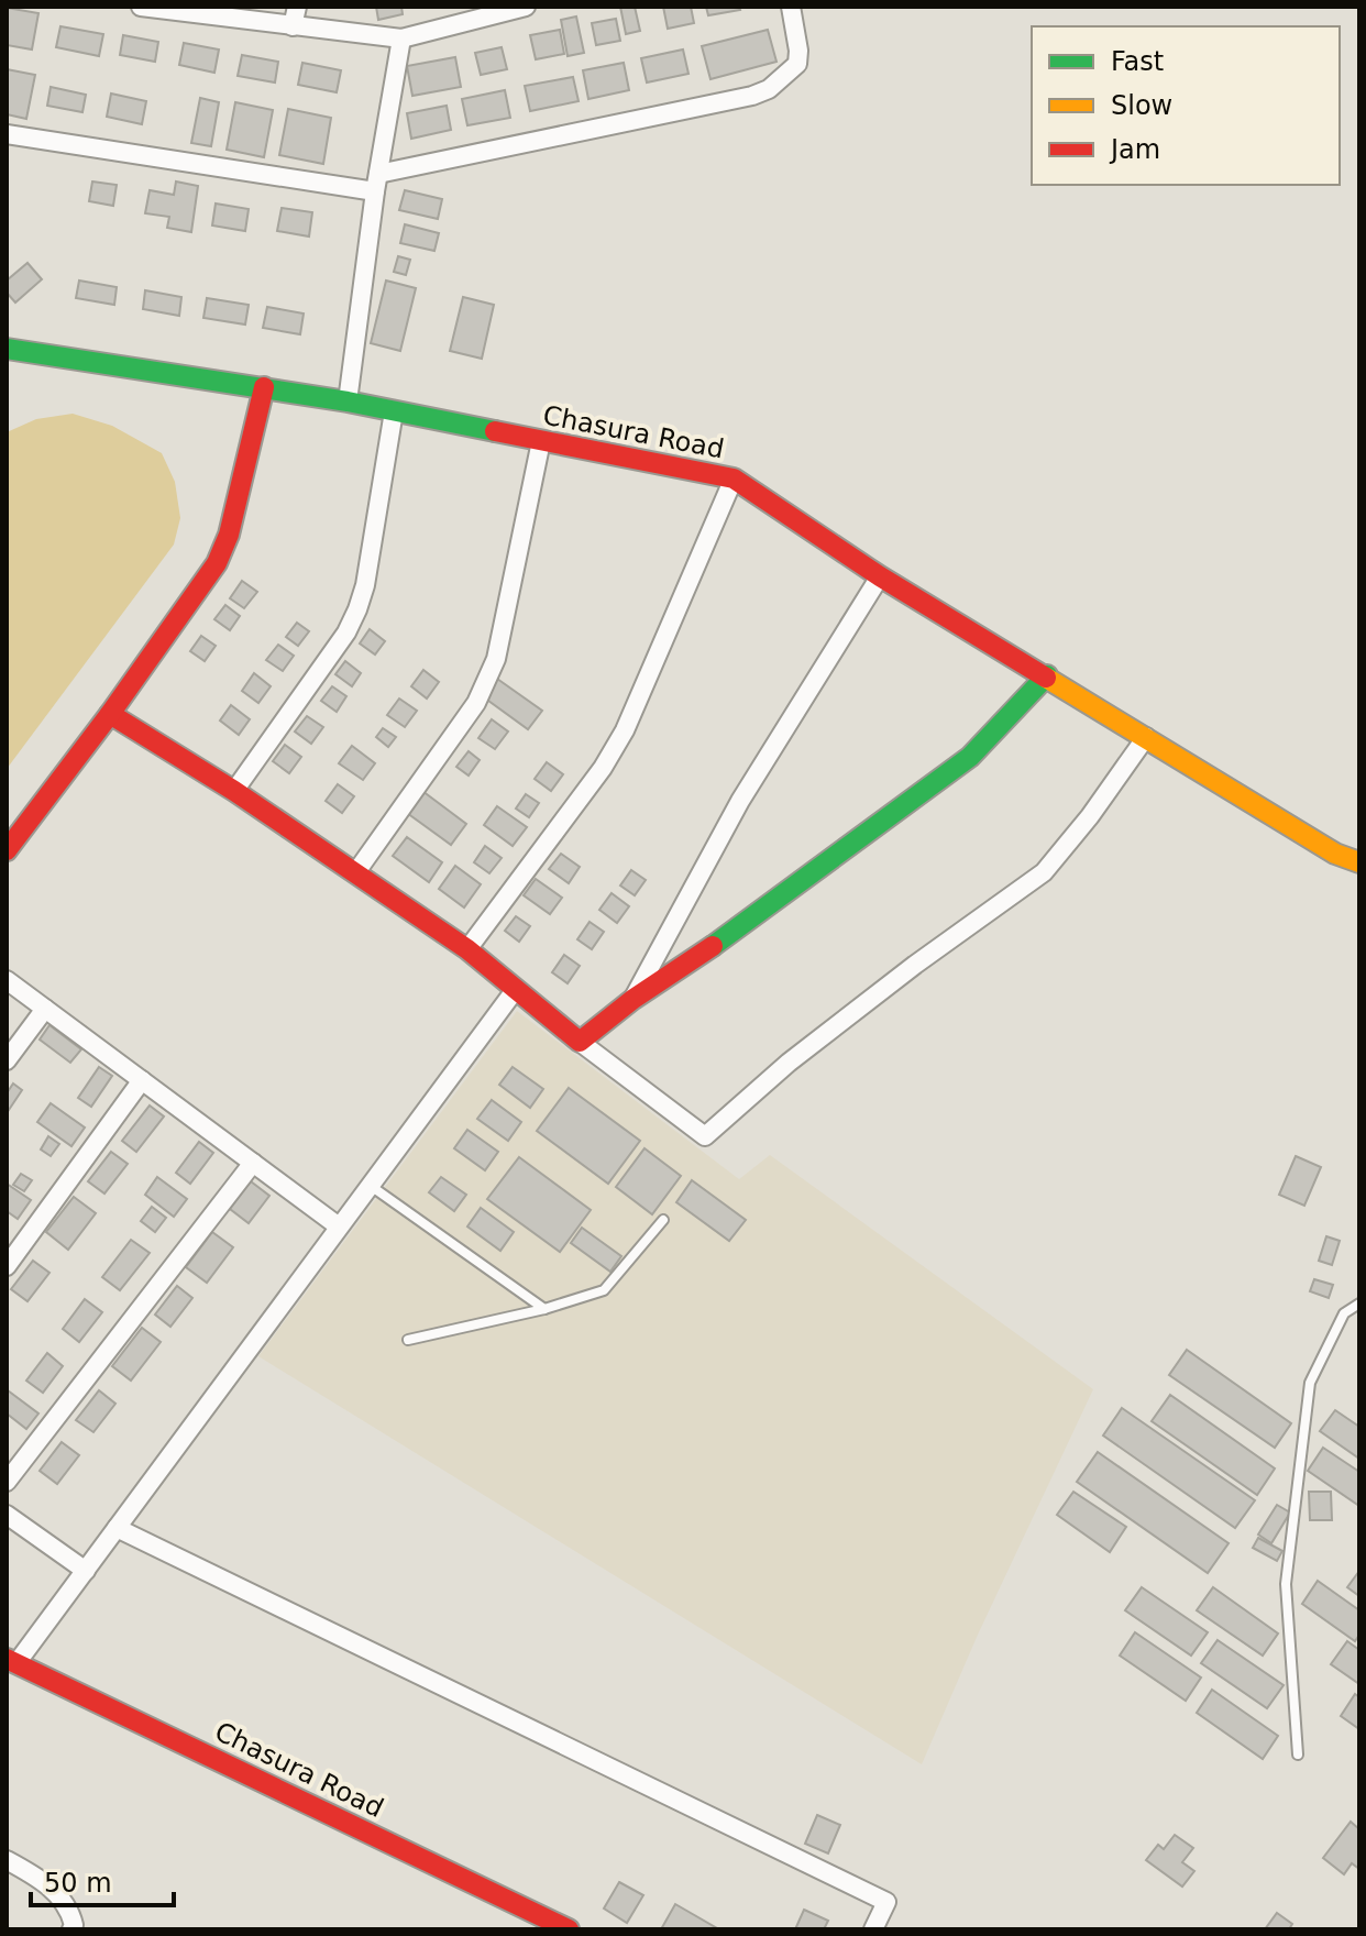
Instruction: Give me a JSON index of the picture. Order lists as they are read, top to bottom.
{
  "streets": {
    "street": ["Chasura Road"]
  },
  "legend": ["Fast", "Slow", "Jam"],
  "scale_bar": "50 m"
}
